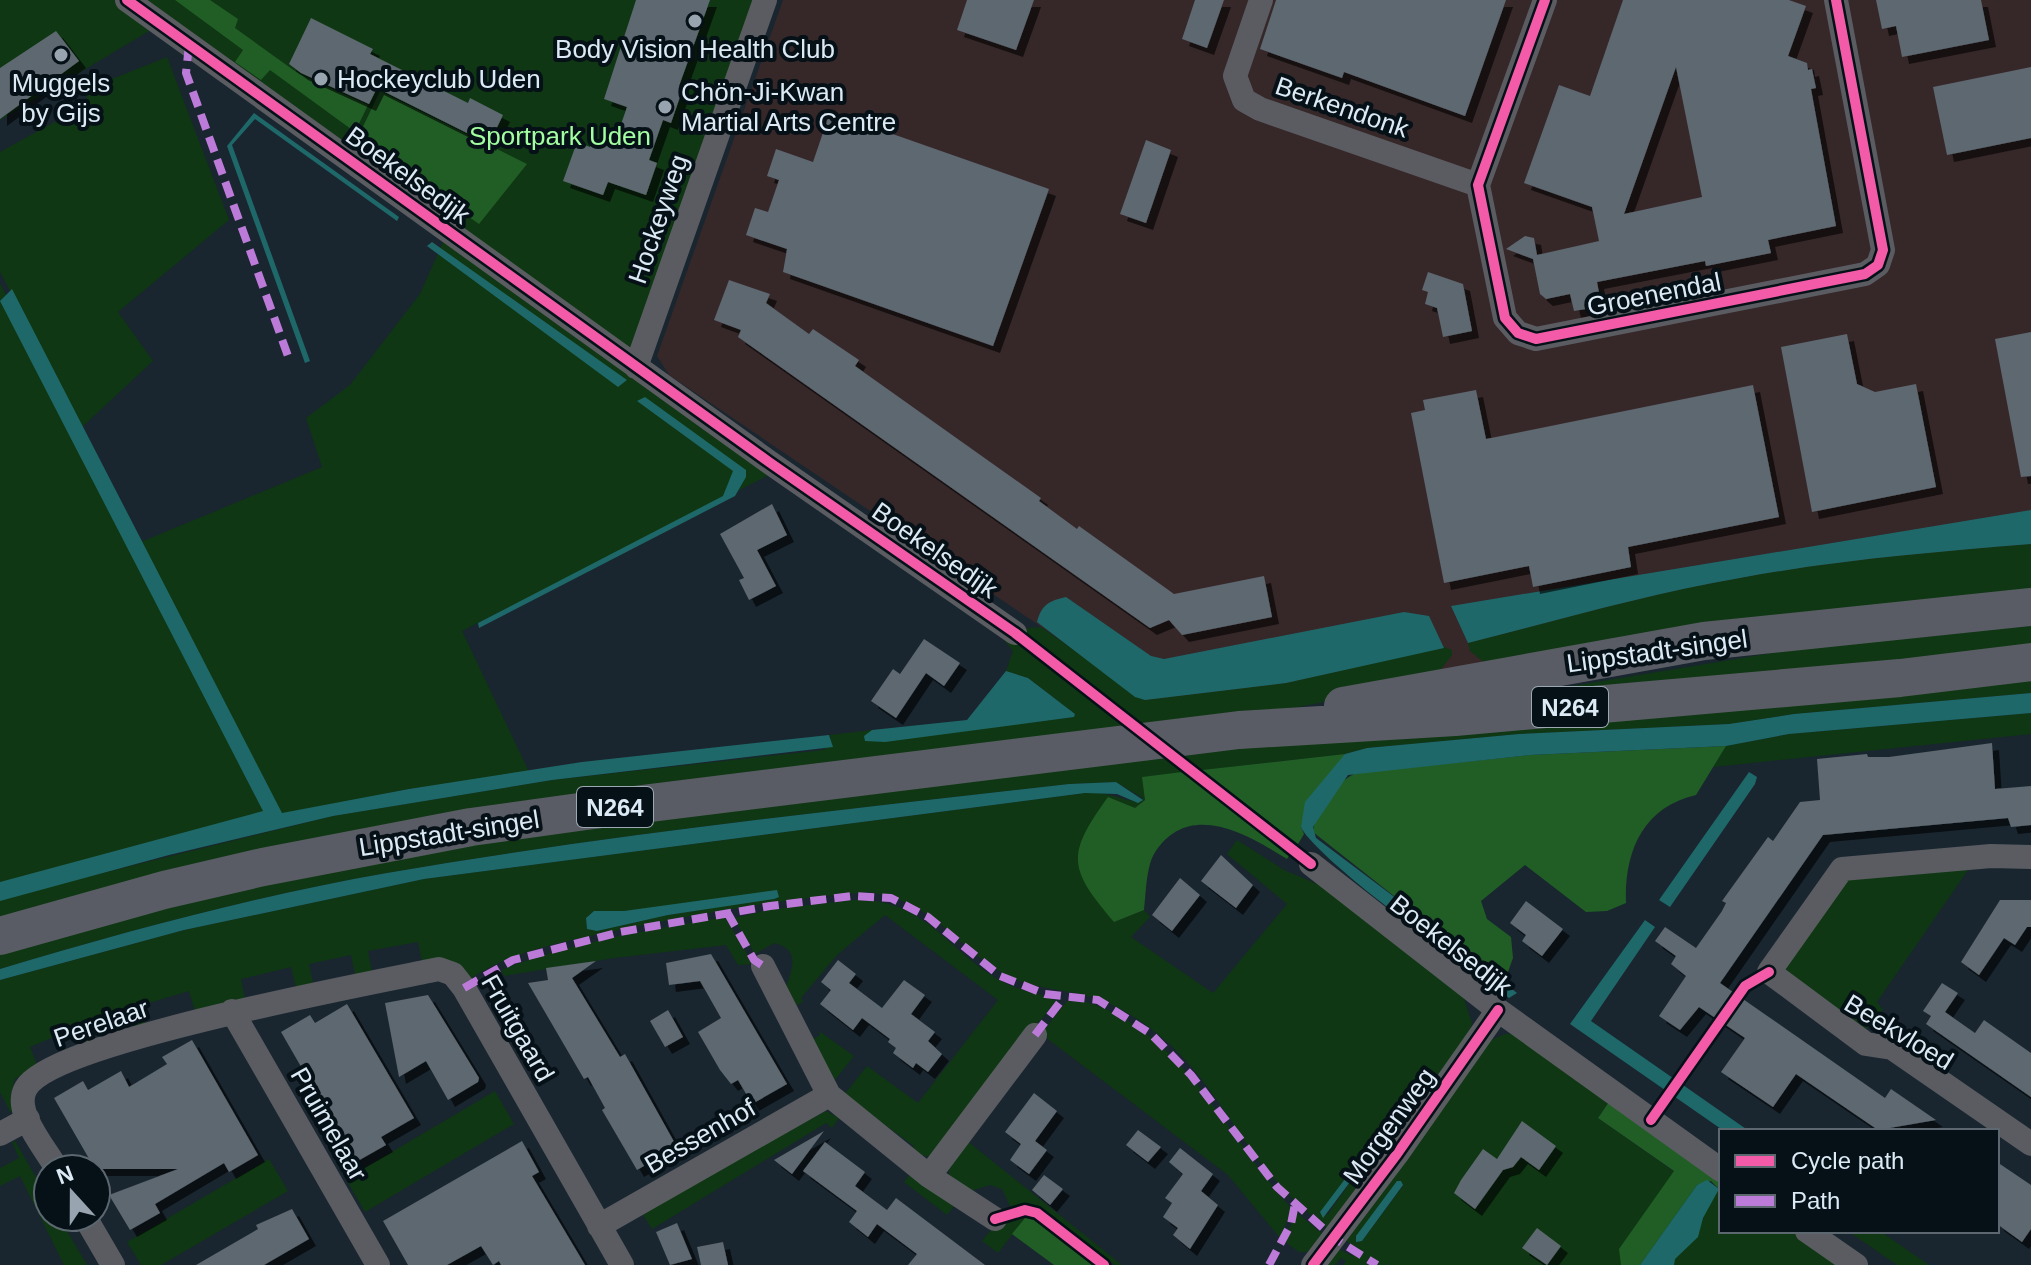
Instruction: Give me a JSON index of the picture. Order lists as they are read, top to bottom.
{
  "streets": {
    "main road": ["Lippstadt-singel", "N264"],
    "street": [
      "Berkendonk",
      "Boekelsedijk",
      "Hockeyweg",
      "Groenendal",
      "Perelaar",
      "Fruitgaard",
      "Beekvloed",
      "Pruimelaar",
      "Morgenweg",
      "Bessenhof"
    ]
  },
  "crossings": [
    ["Berkendonk", "Groenendal"],
    ["Boekelsedijk", "Hockeyweg"],
    ["Boekelsedijk", "Morgenweg"],
    ["Perelaar", "Fruitgaard"],
    ["Perelaar", "Pruimelaar"],
    ["Fruitgaard", "Pruimelaar"],
    ["Fruitgaard", "Bessenhof"]
  ],
  "parks": ["Sportpark Uden"],
  "places": [
    "Body Vision Health Club",
    "Muggels by Gijs",
    "Hockeyclub Uden",
    "Chön-Ji-Kwan Martial Arts Centre"
  ],
  "legend": ["Cycle path", "Path"],
  "north": "top"
}
